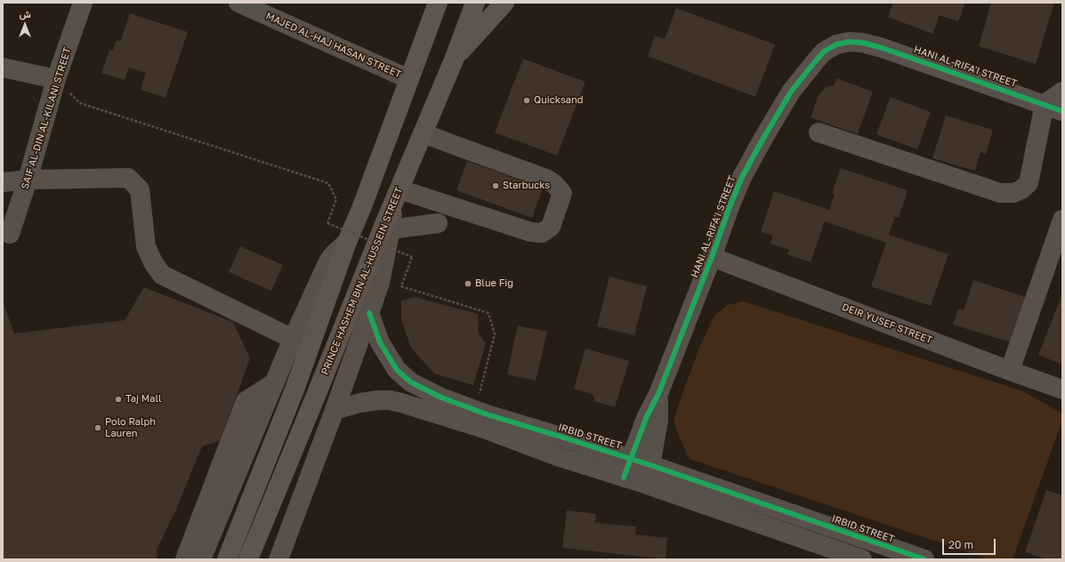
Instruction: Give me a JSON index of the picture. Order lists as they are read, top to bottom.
{
  "streets": {
    "highway": ["PRINCE HASHEM BIN AL-HUSSEIN STREET"],
    "street": [
      "MAJED AL-HAJ HASAN STREET",
      "HANI AL-RIFA'I STREET",
      "SAIF AL-DIN AL-KILANI STREET",
      "DEIR YUSEF STREET",
      "IRBID STREET"
    ]
  },
  "crossings": [
    ["HANI AL-RIFA'I STREET", "DEIR YUSEF STREET"],
    ["HANI AL-RIFA'I STREET", "IRBID STREET"]
  ],
  "places": [
    "Quicksand",
    "Starbucks",
    "Blue Fig",
    "Taj Mall",
    "Polo Ralph Lauren"
  ],
  "scale_bar": "20 m",
  "north": "top"
}
